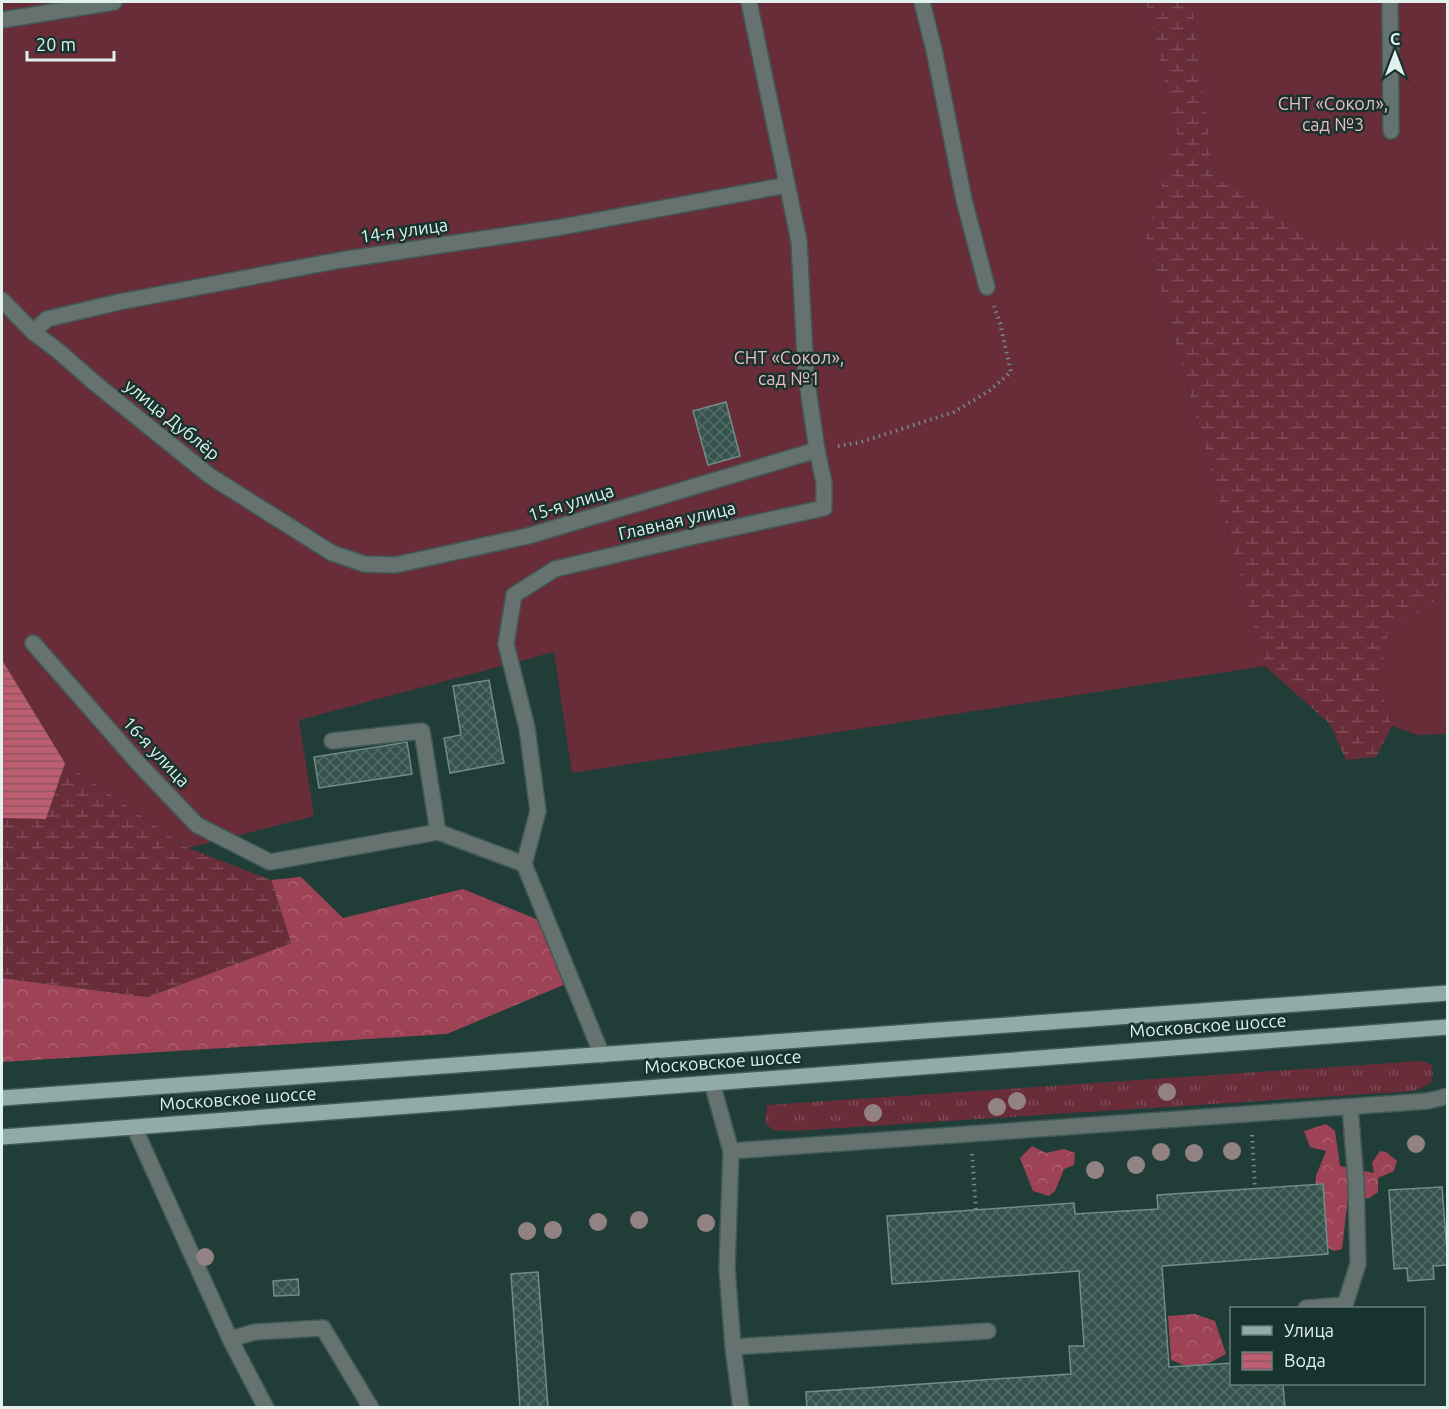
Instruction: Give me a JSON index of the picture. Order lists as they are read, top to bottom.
{
  "streets": {
    "main road": ["Московское шоссе"],
    "street": [
      "14-я улица",
      "улица Дублёр",
      "15-я улица",
      "Главная улица",
      "16-я улица"
    ]
  },
  "crossings": [
    ["14-я улица", "улица Дублёр"],
    ["14-я улица", "Главная улица"],
    ["улица Дублёр", "15-я улица"],
    ["15-я улица", "Главная улица"]
  ],
  "parks": ["СНТ «Сокол», сад №3", "СНТ «Сокол», сад №1"],
  "legend": ["Улица", "Вода"],
  "scale_bar": "20 m",
  "north": "top"
}
